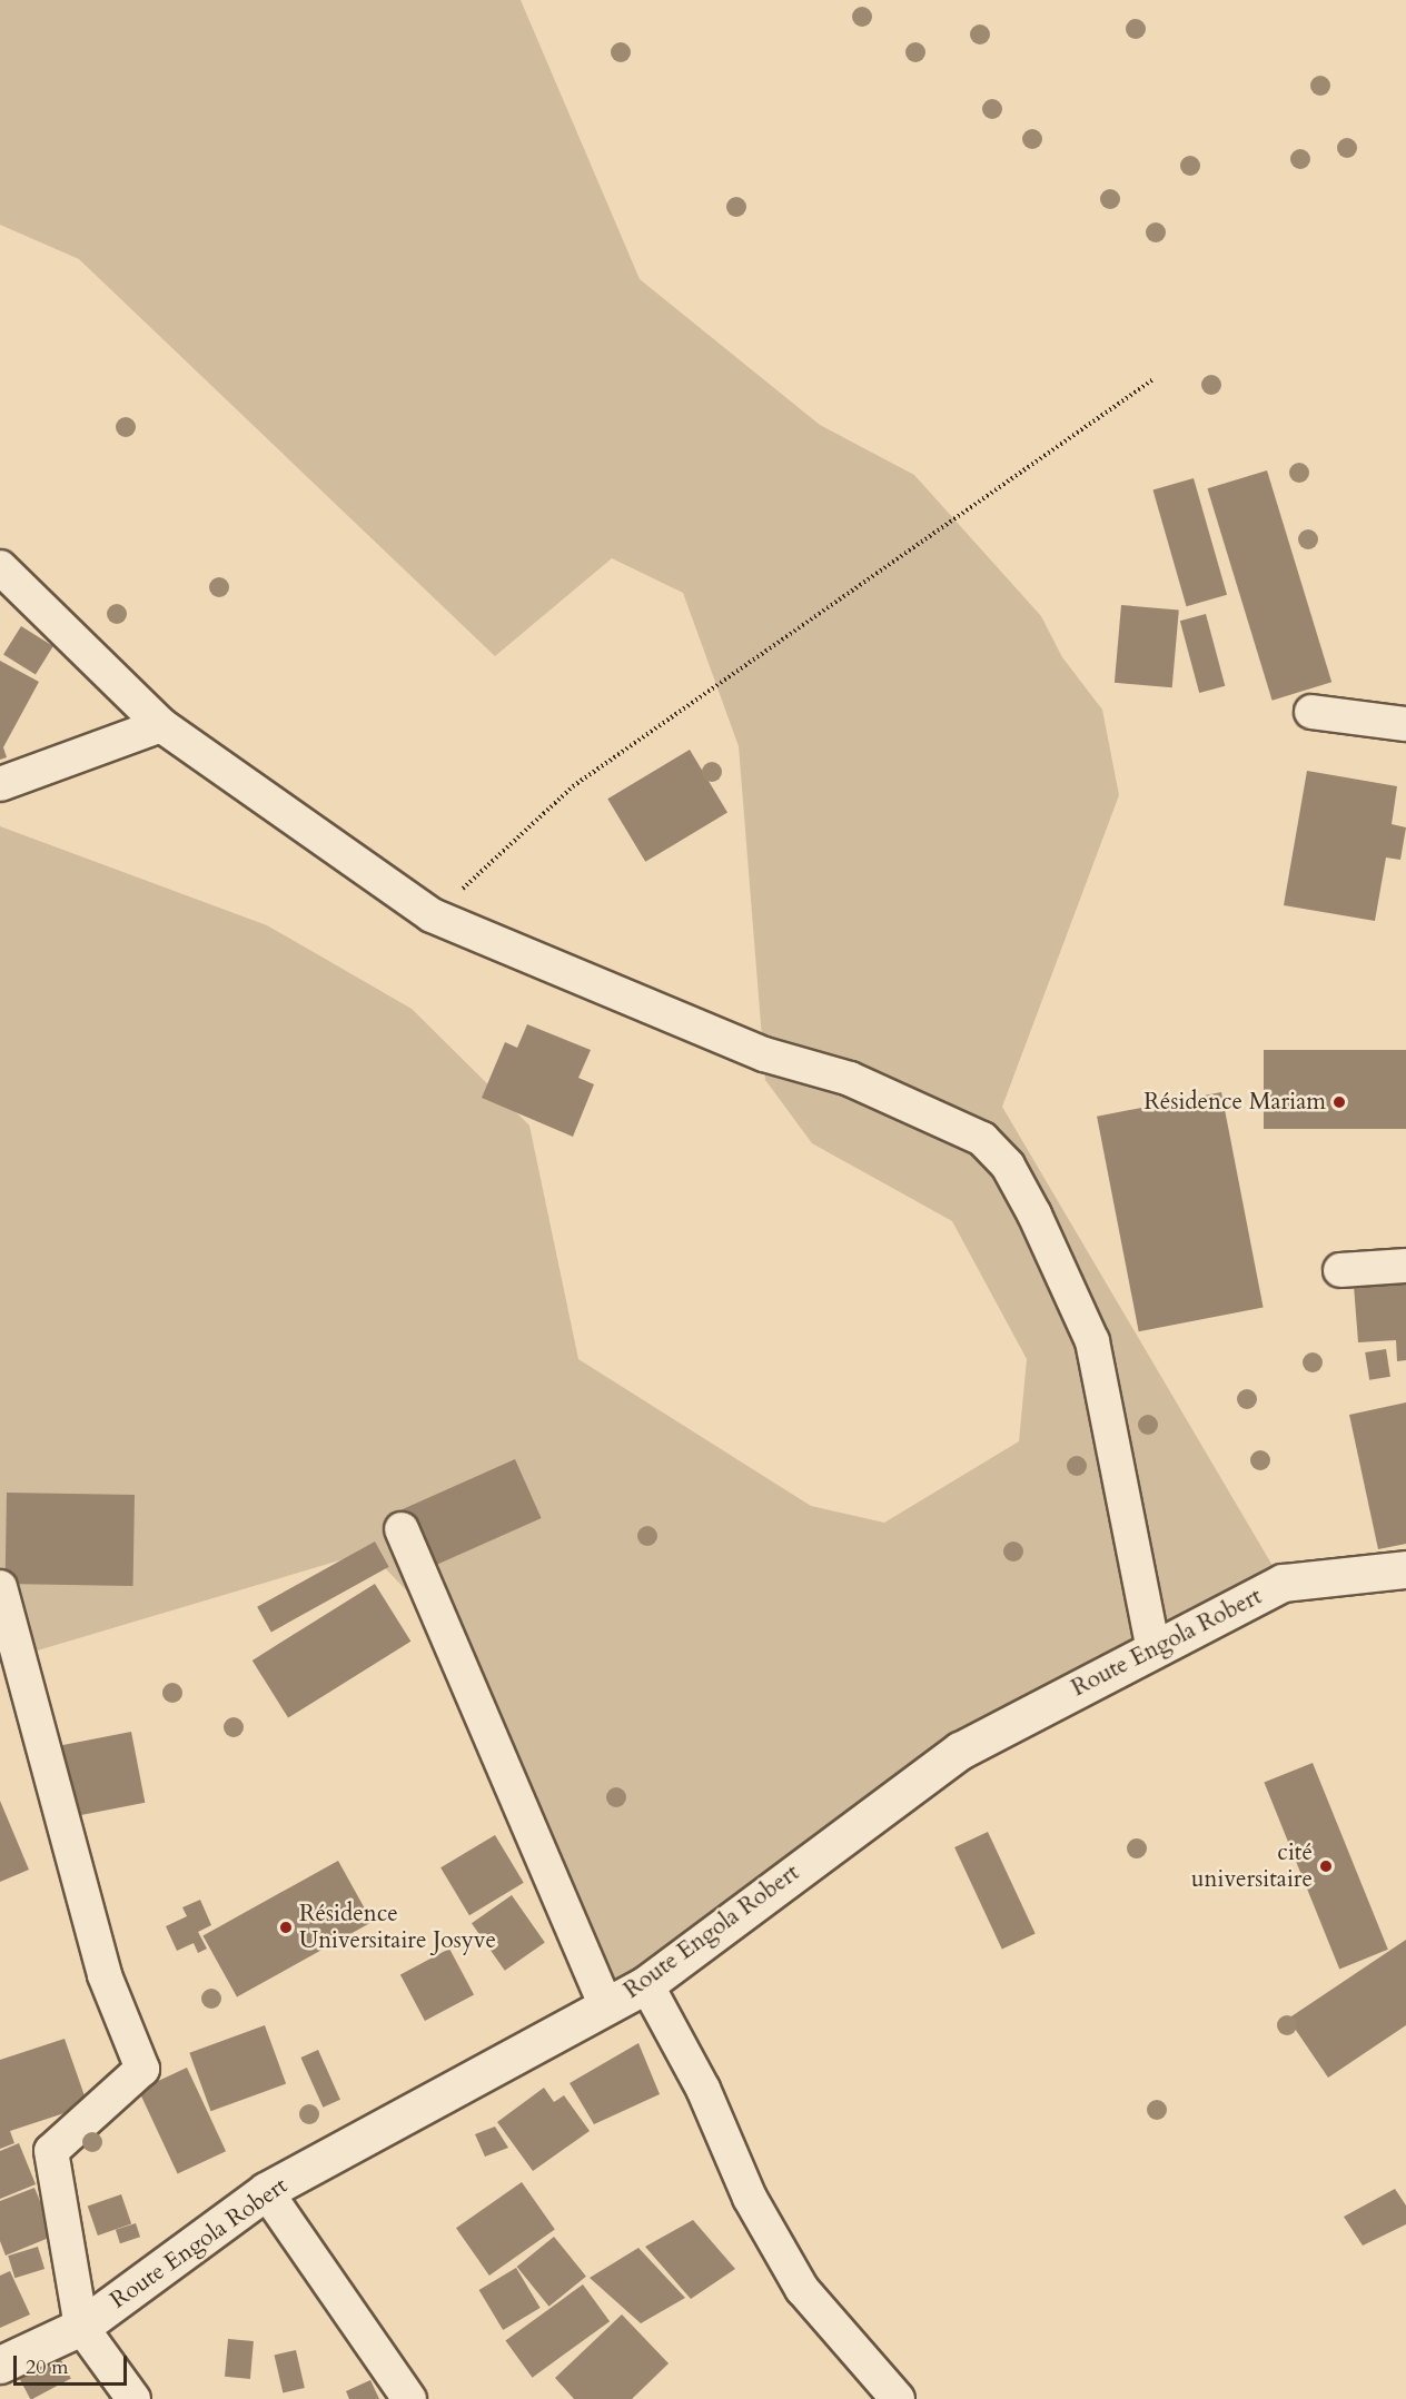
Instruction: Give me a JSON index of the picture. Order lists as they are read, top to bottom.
{
  "streets": {
    "street": ["Route Engola Robert"]
  },
  "places": ["Résidence Mariam", "cité universitaire", "Résidence Universitaire Josyve"],
  "scale_bar": "20 m"
}
